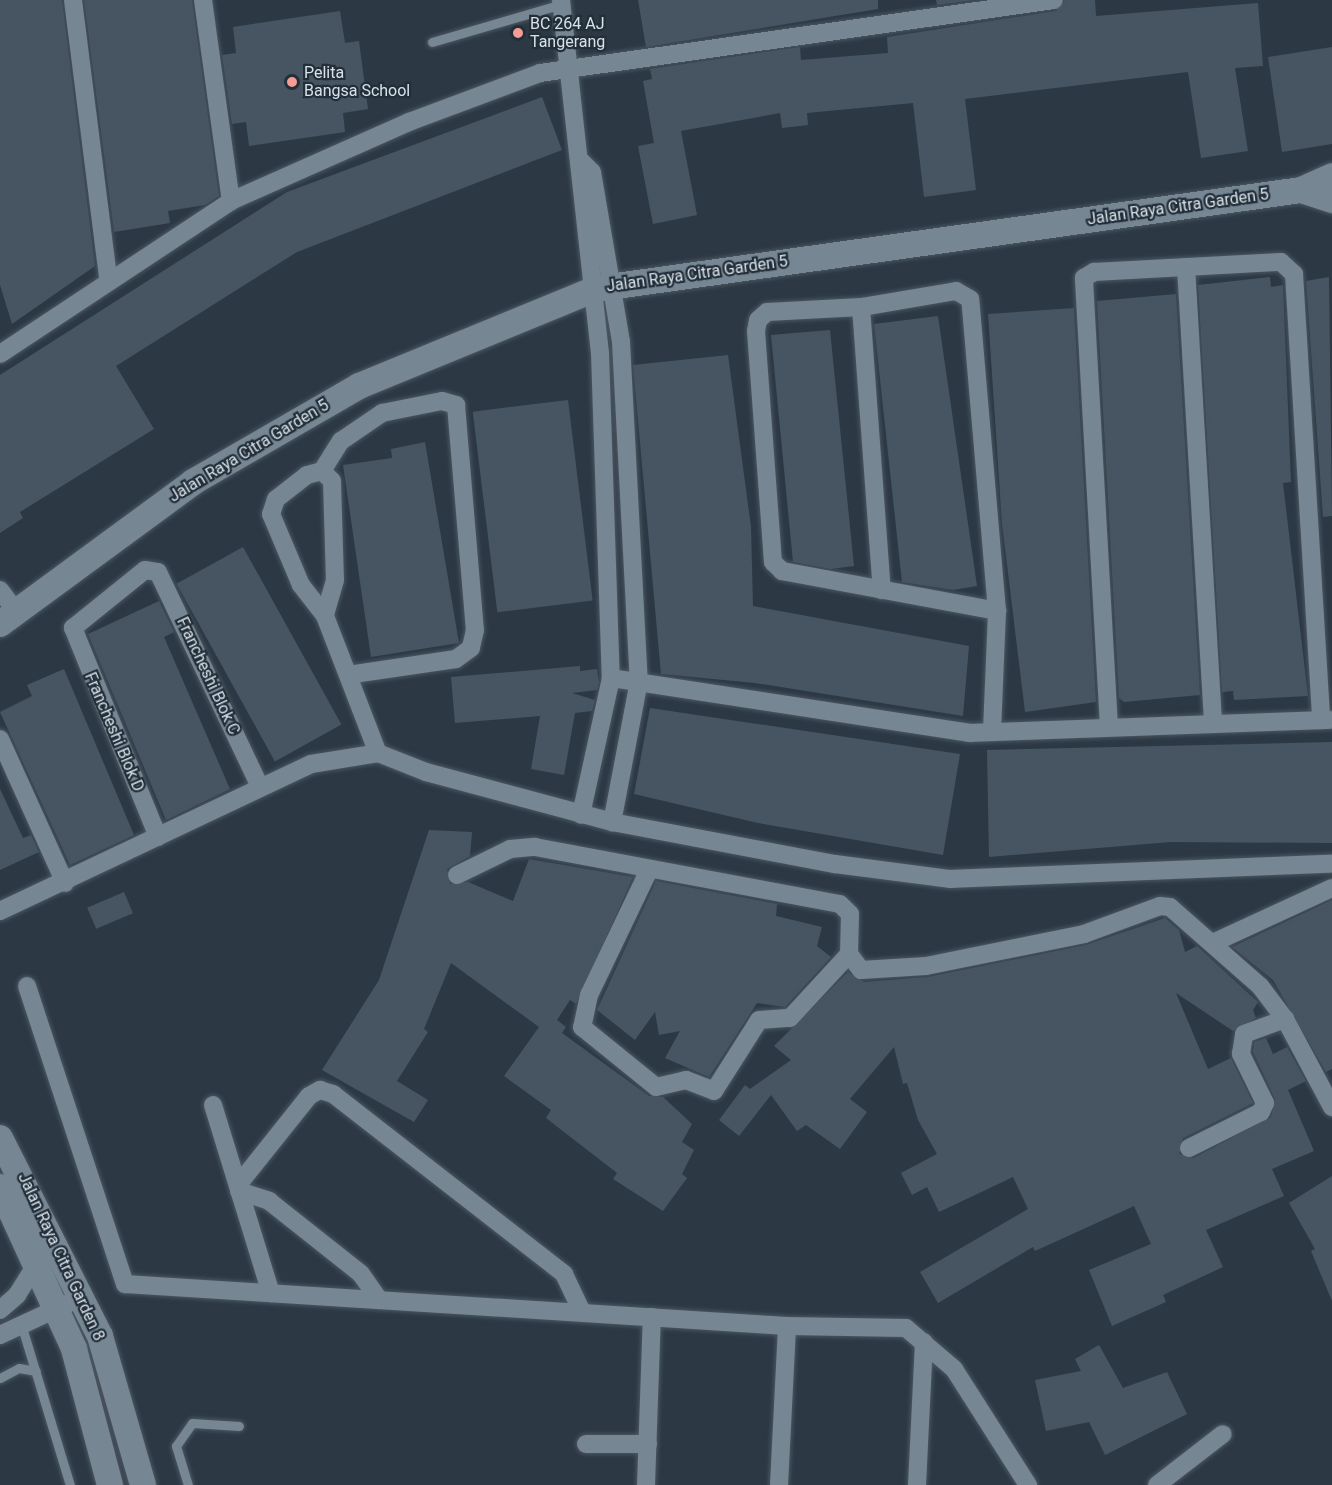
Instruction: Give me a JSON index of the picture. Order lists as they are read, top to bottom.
{
  "streets": {
    "street": [
      "Jalan Raya Citra Garden 5",
      "Francheshi Blok C",
      "Francheshi Blok D",
      "Jalan Raya Citra Garden 8"
    ]
  },
  "crossings": [
    ["Francheshi Blok C", "Francheshi Blok D"]
  ],
  "places": ["BC 264 AJ Tangerang", "Pelita Bangsa School"]
}
